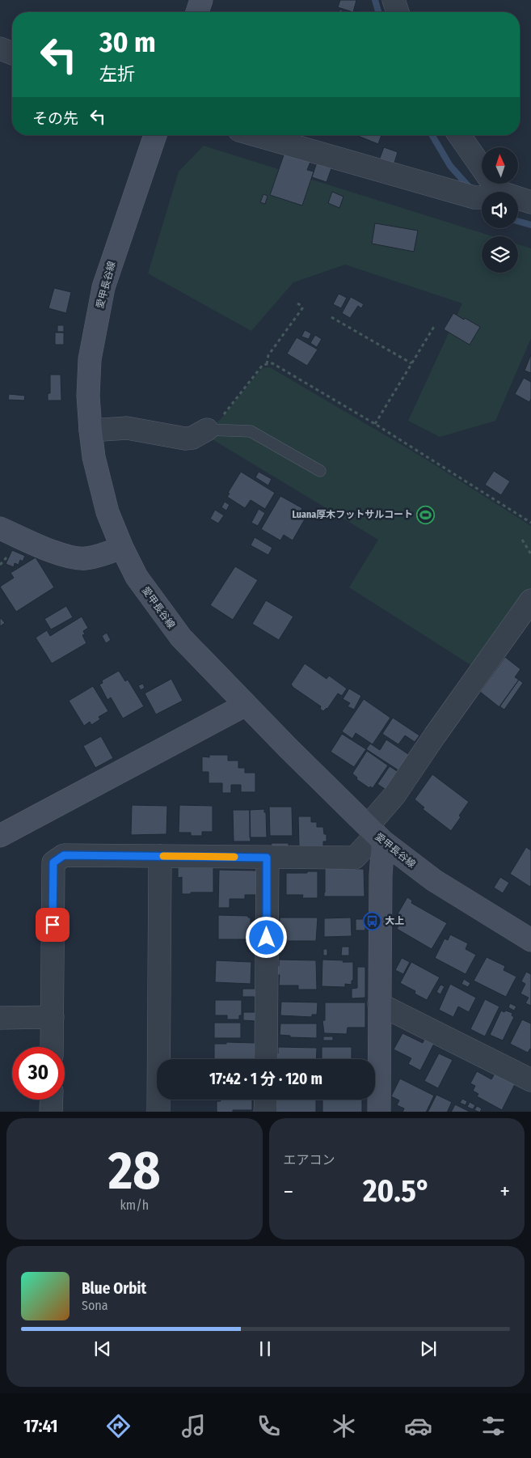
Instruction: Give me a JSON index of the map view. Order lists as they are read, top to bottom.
{
  "streets": {
    "street": ["愛甲長谷線"]
  },
  "places": {
    "sports": ["Luana厚木フットサルコート"],
    "bus stop": ["大上"]
  },
  "north": "top",
  "page": {
    "turn": ["30 m", "左折"],
    "then": "その先",
    "limit": "30",
    "trip": "17:42 · 1 分 · 120 m",
    "tile": [
      ["28", "km/h"],
      "エアコン"
    ],
    "heat": ["−", "20.5°", "+"],
    "song": ["Blue Orbit", "Sona"],
    "tabs": "17:41"
  }
}
